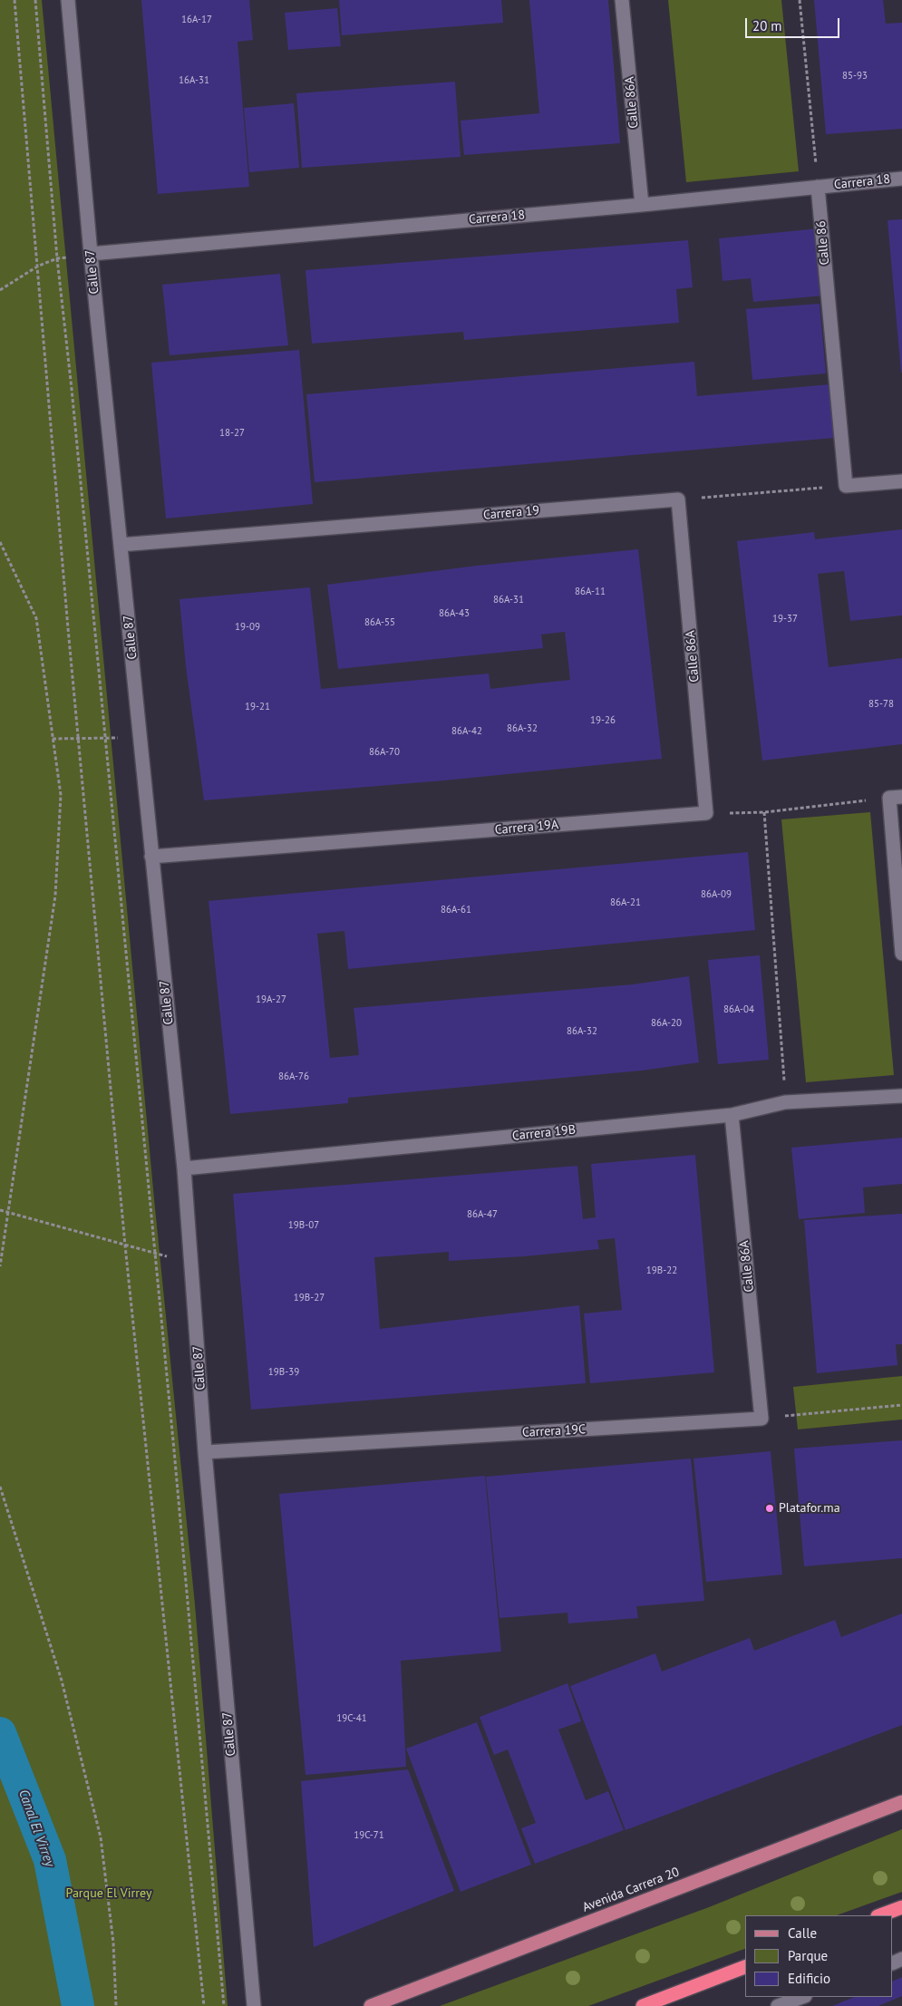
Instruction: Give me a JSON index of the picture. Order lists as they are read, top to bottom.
{
  "streets": {
    "main road": ["Avenida Carrera 20"],
    "street": [
      "Calle 86A",
      "Carrera 18",
      "Calle 86",
      "Calle 87",
      "Carrera 19",
      "Carrera 19A",
      "Carrera 19B",
      "Carrera 19C"
    ]
  },
  "crossings": [
    ["Calle 86A", "Carrera 18"],
    ["Calle 86A", "Carrera 19"],
    ["Calle 86A", "Carrera 19A"],
    ["Calle 86A", "Carrera 19B"],
    ["Calle 86A", "Carrera 19C"],
    ["Carrera 18", "Calle 86"],
    ["Carrera 18", "Calle 87"],
    ["Calle 87", "Carrera 19"],
    ["Calle 87", "Carrera 19A"],
    ["Calle 87", "Carrera 19B"],
    ["Calle 87", "Carrera 19C"]
  ],
  "water": ["Canal El Virrey"],
  "parks": ["Parque El Virrey"],
  "places": ["Platafor.ma"],
  "house_numbers": [
    "16A-17",
    "85-93",
    "16A-31",
    "18-27",
    "86A-11",
    "86A-31",
    "86A-43",
    "19-37",
    "86A-55",
    "19-09",
    "85-78",
    "19-21",
    "19-26",
    "86A-32",
    "86A-42",
    "86A-70",
    "86A-09",
    "86A-21",
    "86A-61",
    "19A-27",
    "86A-04",
    "86A-20",
    "86A-32",
    "86A-76",
    "86A-47",
    "19B-07",
    "19B-22",
    "19B-27",
    "19B-39",
    "19C-41",
    "19C-71"
  ],
  "legend": ["Calle", "Parque", "Edificio"],
  "scale_bar": "20 m"
}
